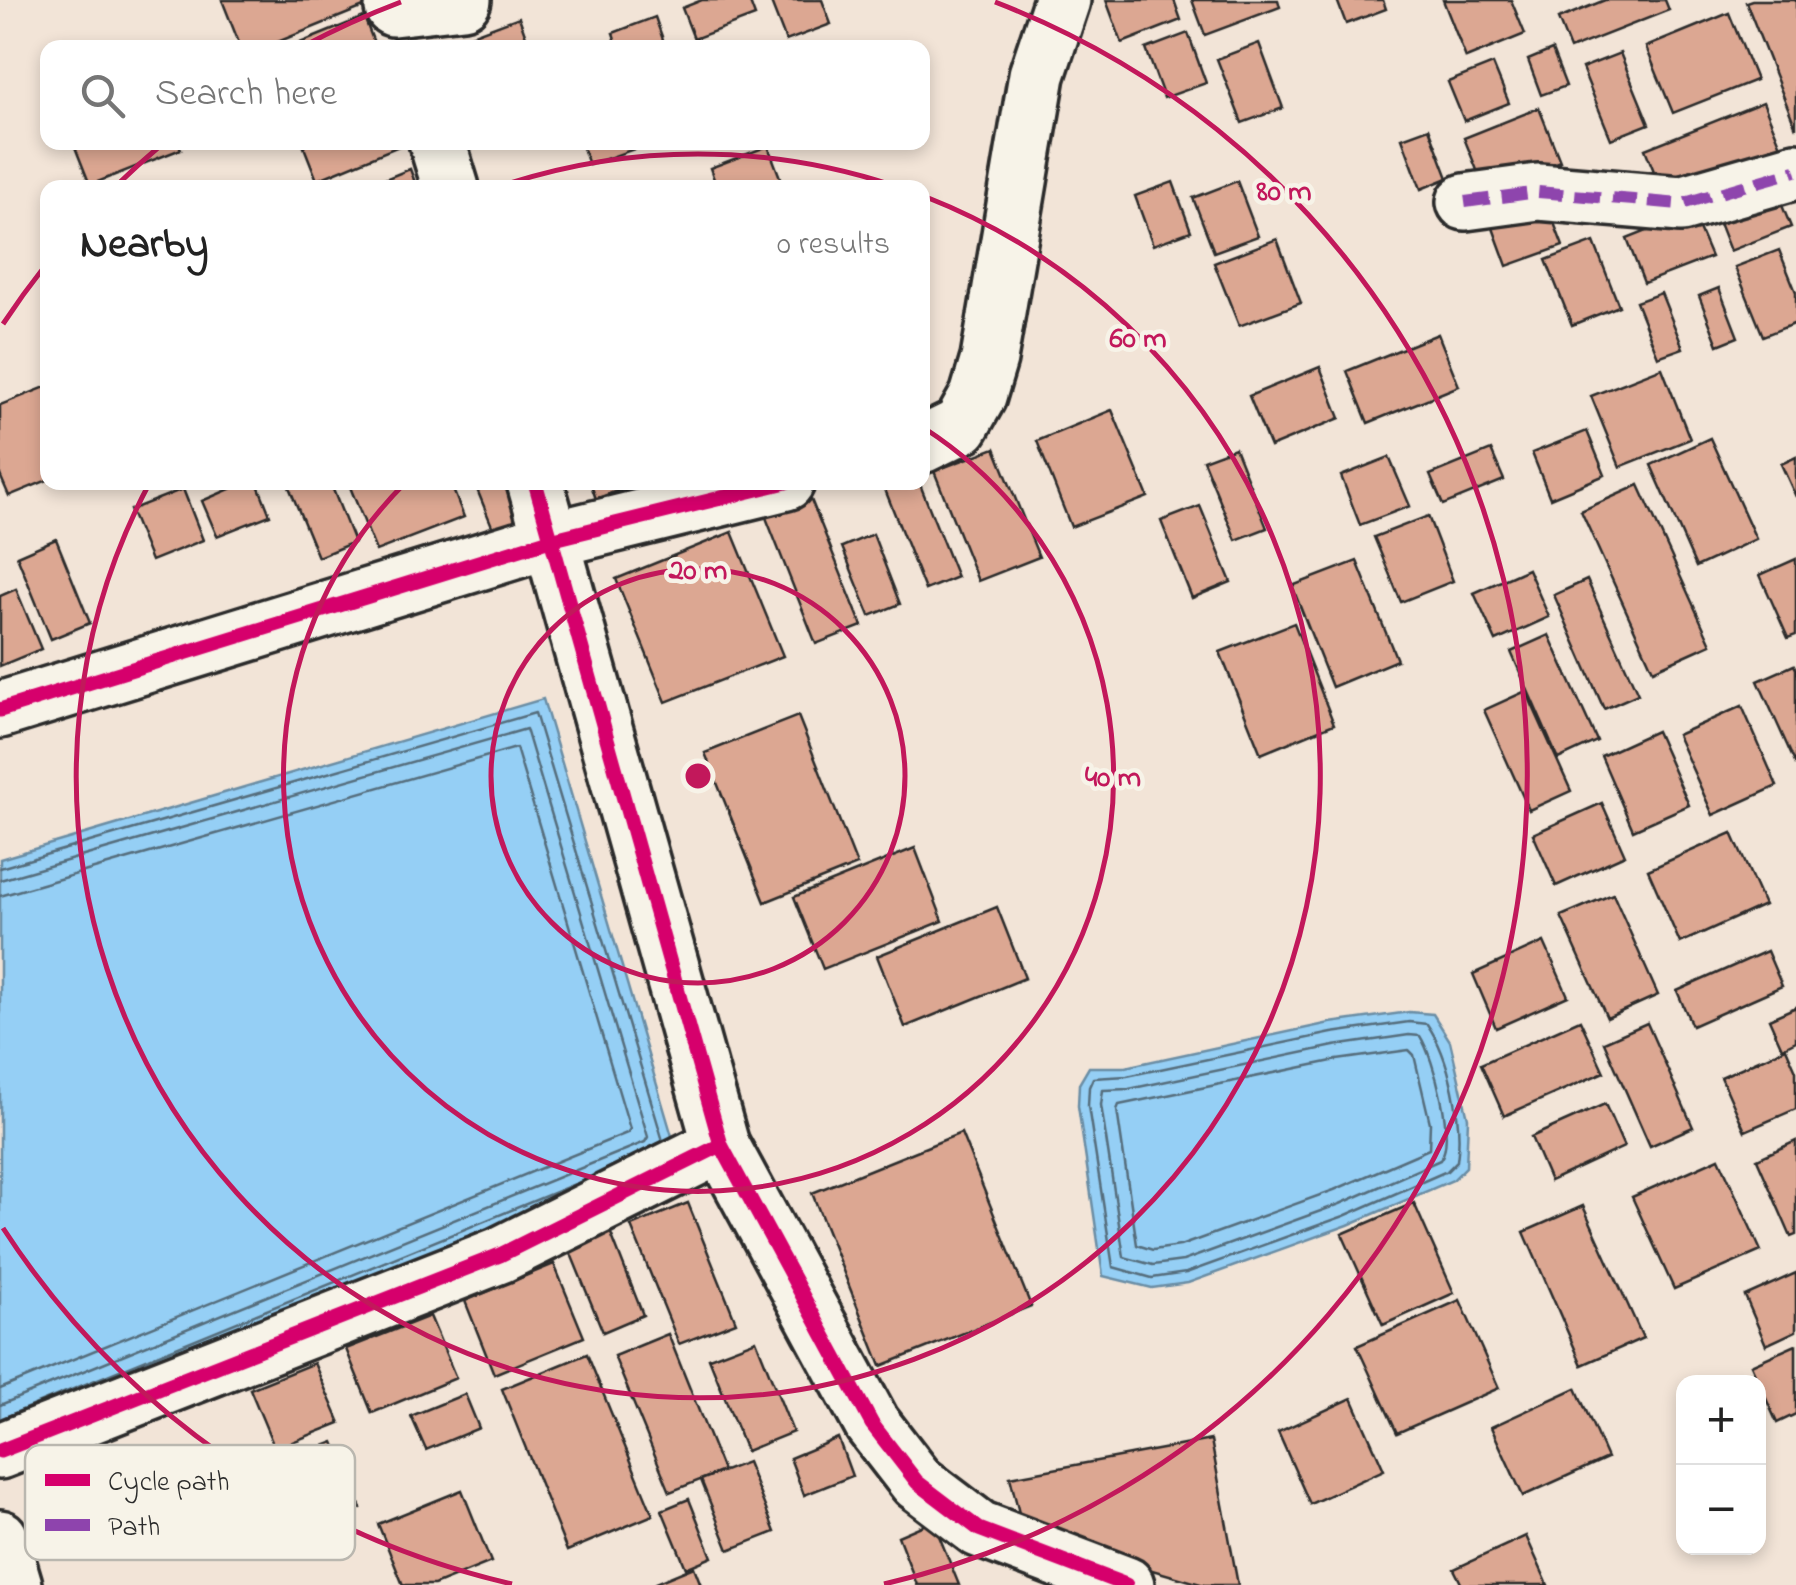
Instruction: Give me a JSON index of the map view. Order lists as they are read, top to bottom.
{
  "legend": ["Cycle path", "Path"],
  "page": {
    "search": "Search here",
    "heading": ["Nearby", "0 results"],
    "map_buttons": ["+", "−"]
  },
  "rings": [
    "80 m",
    "60 m",
    "20 m",
    "40 m"
  ]
}
